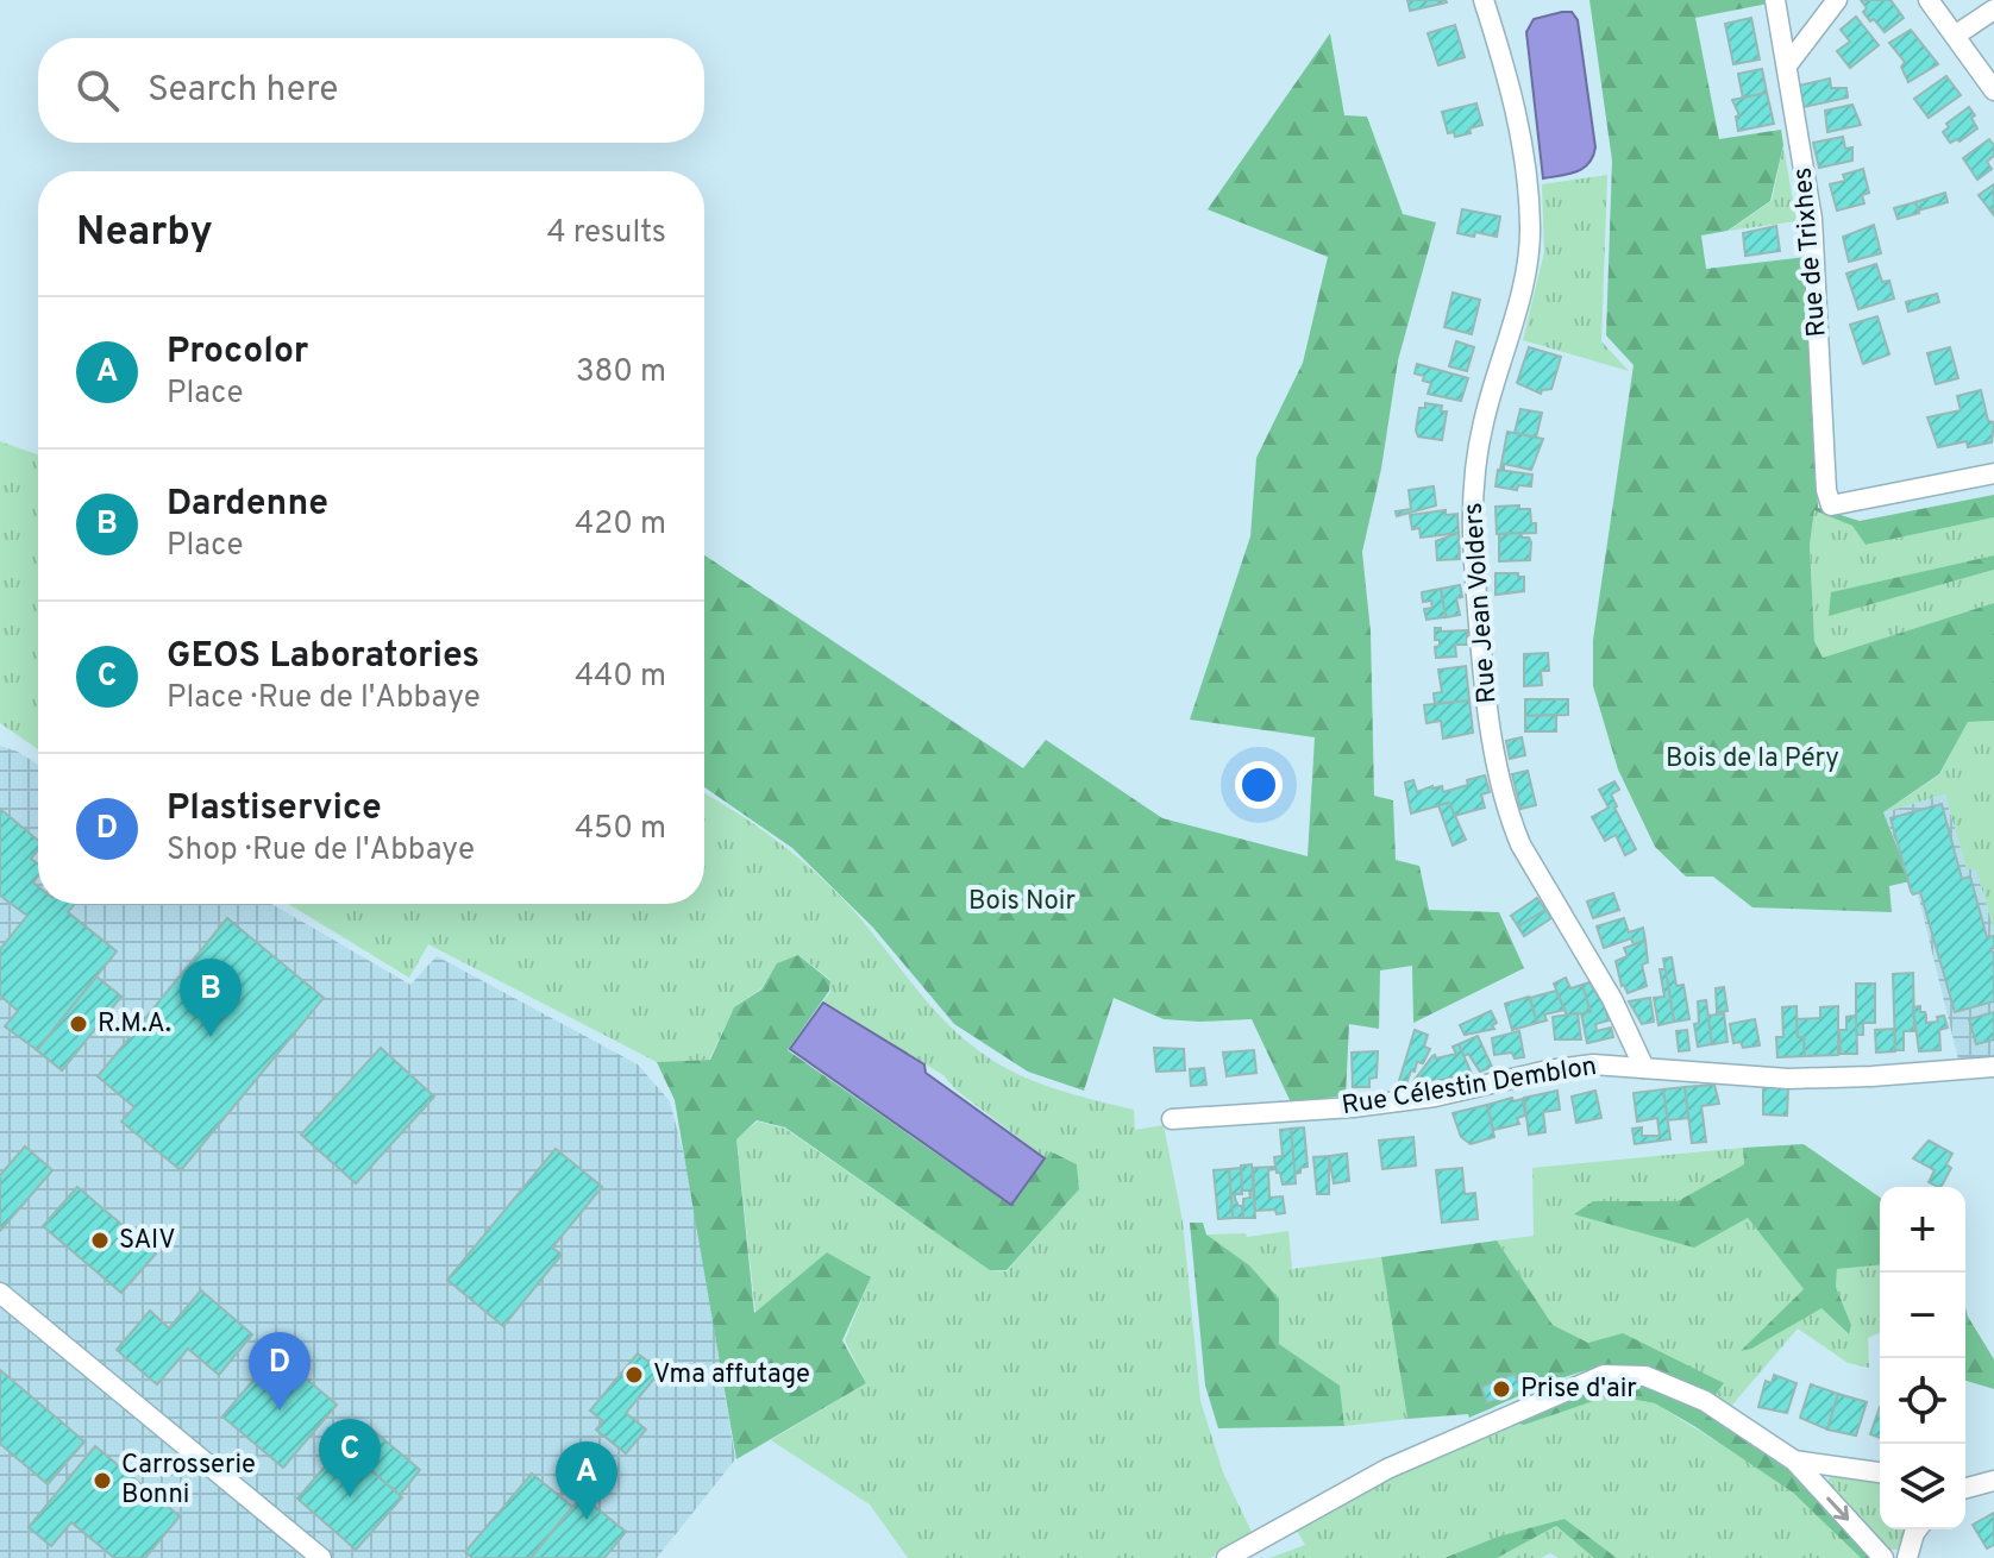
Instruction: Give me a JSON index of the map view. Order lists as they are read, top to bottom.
{
  "streets": {
    "street": ["Rue de Trixhes", "Rue Jean Volders", "Rue Célestin Demblon"]
  },
  "crossings": [
    ["Rue Jean Volders", "Rue Célestin Demblon"]
  ],
  "parks": ["Bois de la Péry", "Bois Noir"],
  "places": [
    "R.M.A.",
    "SAIV",
    "Vma affutage",
    "Prise d'air",
    "Carrosserie Bonni"
  ],
  "page": {
    "search": "Search here",
    "heading": ["Nearby", "4 results"],
    "list": [
      {
        "mark": "A",
        "name": "Procolor",
        "note": "Place",
        "value": "380 m"
      },
      {
        "mark": "B",
        "name": "Dardenne",
        "note": "Place",
        "value": "420 m"
      },
      {
        "mark": "C",
        "name": "GEOS Laboratories",
        "note": "Place · Rue de l'Abbaye",
        "value": "440 m"
      },
      {
        "mark": "D",
        "name": "Plastiservice",
        "note": "Shop · Rue de l'Abbaye",
        "value": "450 m"
      }
    ],
    "pins": [
      "B",
      "D",
      "C",
      "A"
    ],
    "map_buttons": ["+", "−"]
  }
}
